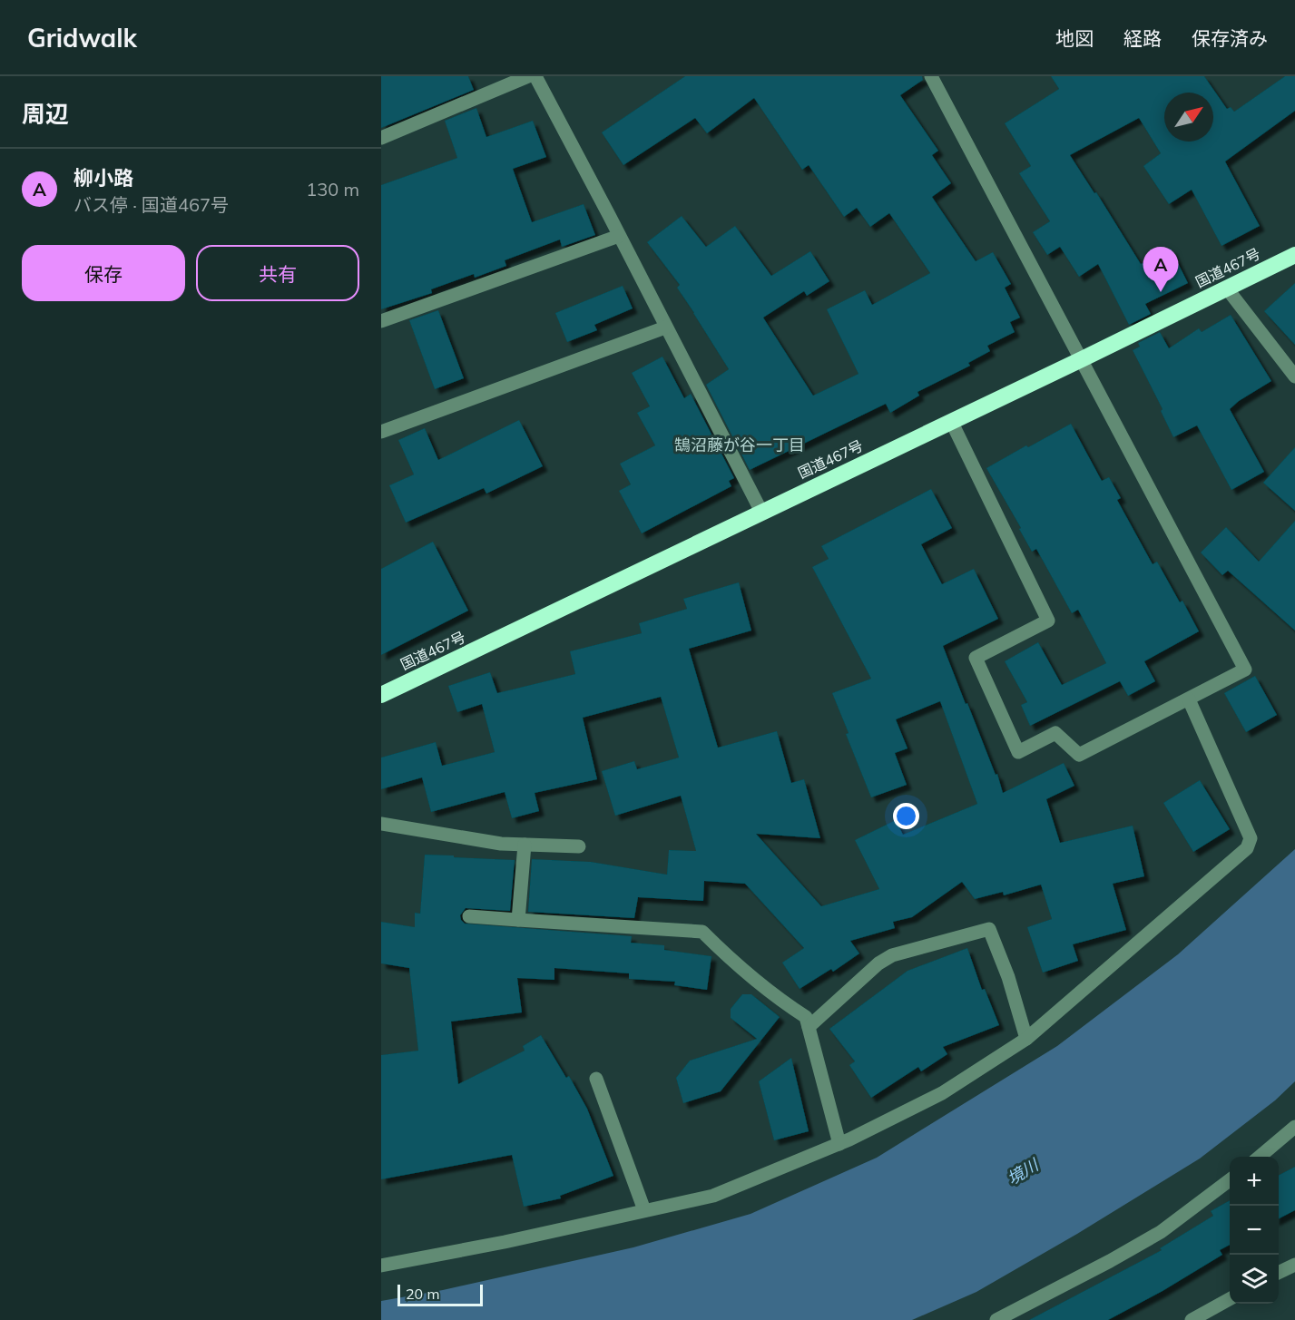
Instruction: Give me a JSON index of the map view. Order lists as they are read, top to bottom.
{
  "streets": {
    "highway": ["国道467号"]
  },
  "districts": ["鵠沼藤が谷一丁目"],
  "water": ["境川"],
  "scale_bar": "20 m",
  "north": "top right",
  "page": {
    "header": "Gridwalk",
    "nav": ["地図", "経路", "保存済み"],
    "heading": "周辺",
    "list": [
      {
        "mark": "A",
        "name": "柳小路",
        "note": "バス停 · 国道467号",
        "value": "130 m"
      }
    ],
    "buttons": ["保存", "共有"],
    "pins": "A",
    "map_buttons": ["+", "−"],
    "scale": "20 m"
  }
}
